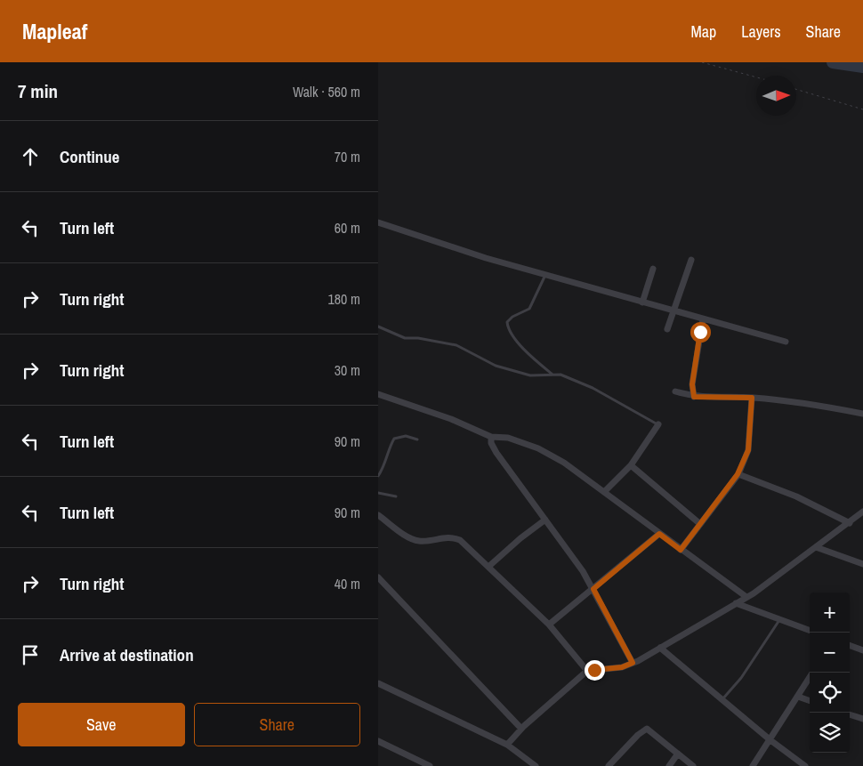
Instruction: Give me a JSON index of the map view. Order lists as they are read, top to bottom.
{
  "north": "right",
  "page": {
    "header": "Mapleaf",
    "nav": ["Map", "Layers", "Share"],
    "heading": ["7 min", "Walk · 560 m"],
    "list": [
      ["Continue", "70 m"],
      ["Turn left", "60 m"],
      ["Turn right", "180 m"],
      ["Turn right", "30 m"],
      ["Turn left", "90 m"],
      ["Turn left", "90 m"],
      ["Turn right", "40 m"],
      "Arrive at destination"
    ],
    "map_buttons": ["+", "−"],
    "buttons": ["Save", "Share"]
  }
}
